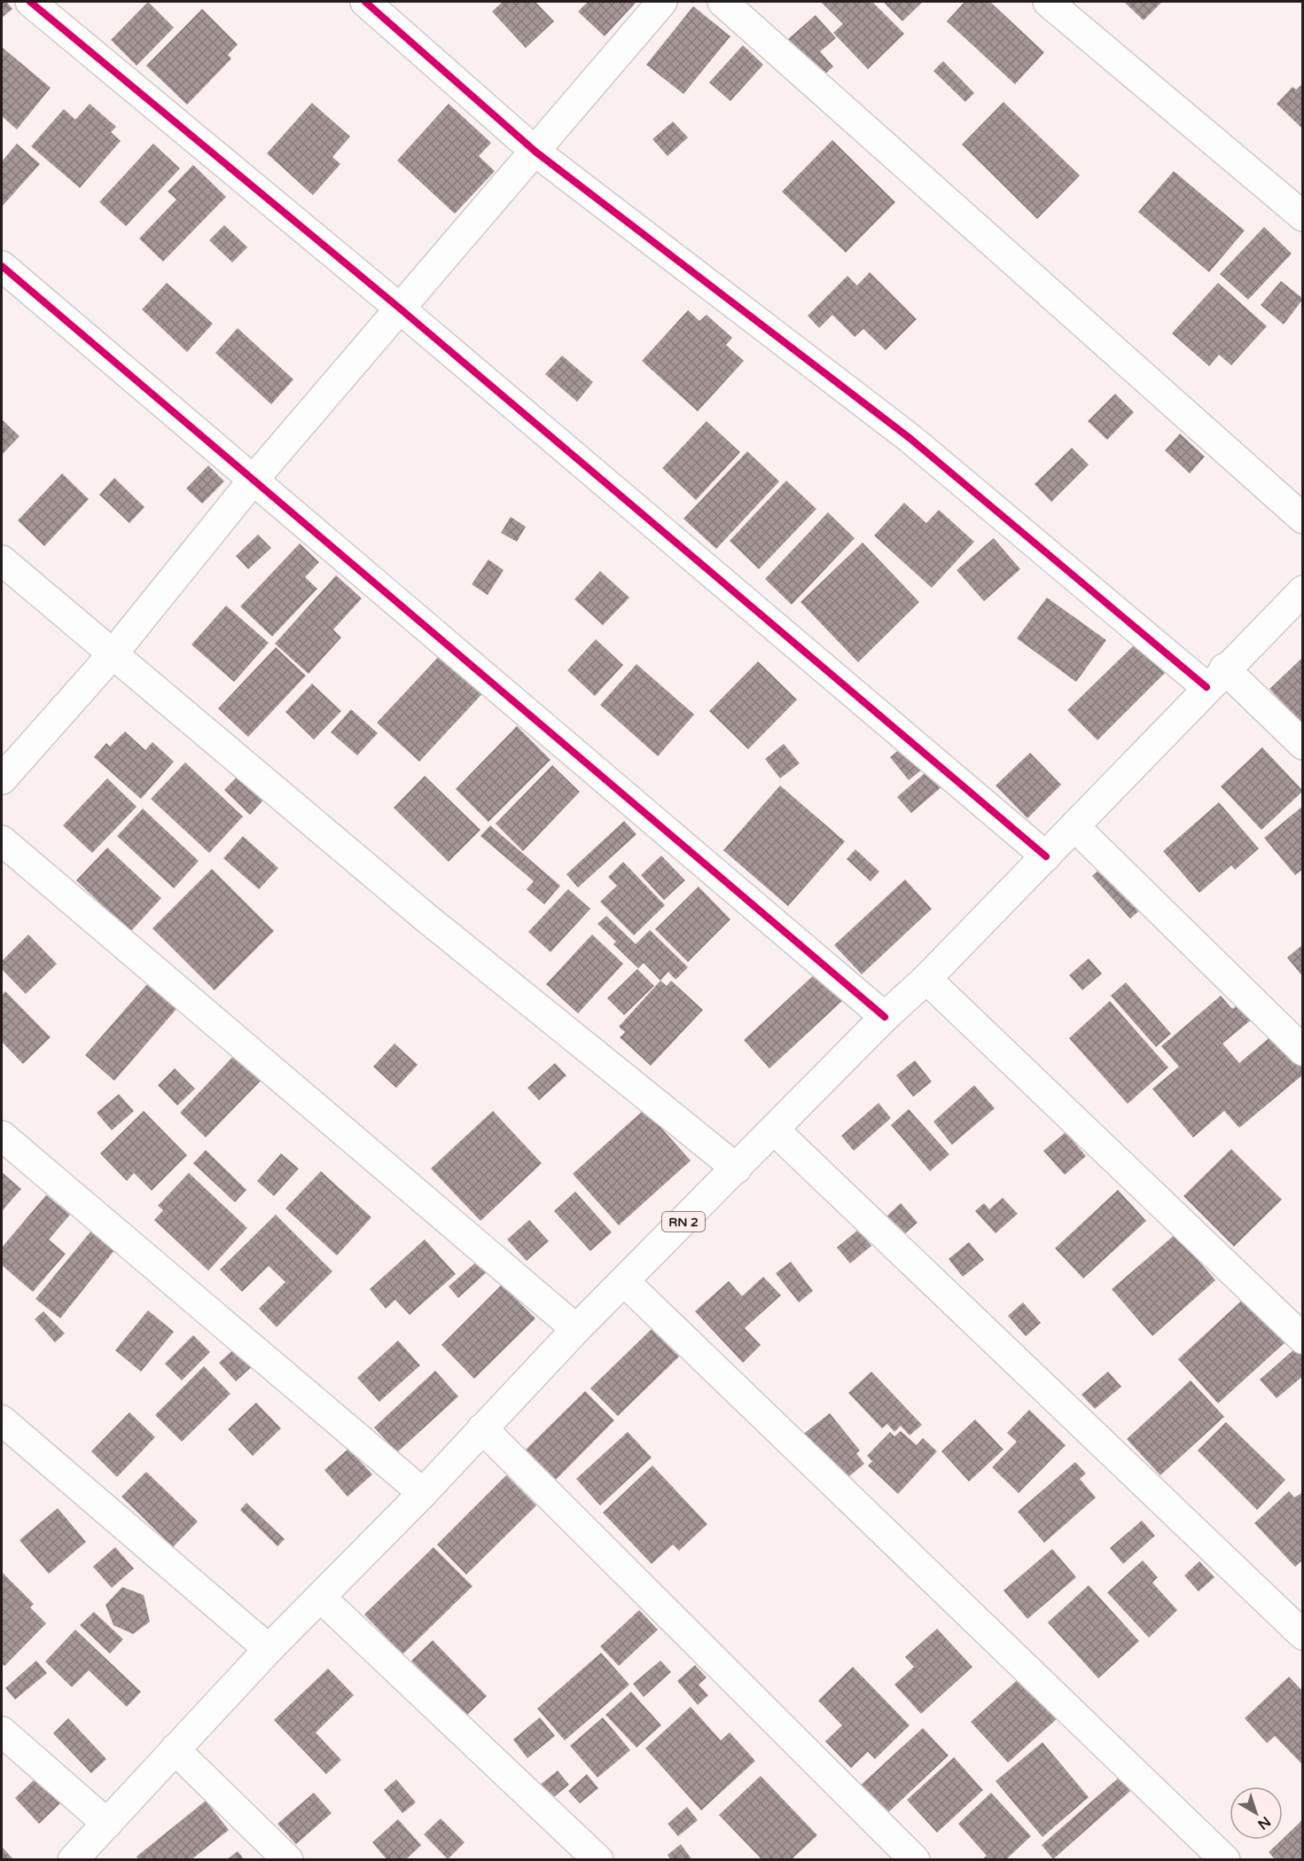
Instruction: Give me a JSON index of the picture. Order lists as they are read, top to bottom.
{
  "streets": {
    "main road": ["RN 2"]
  },
  "north": "bottom right"
}
